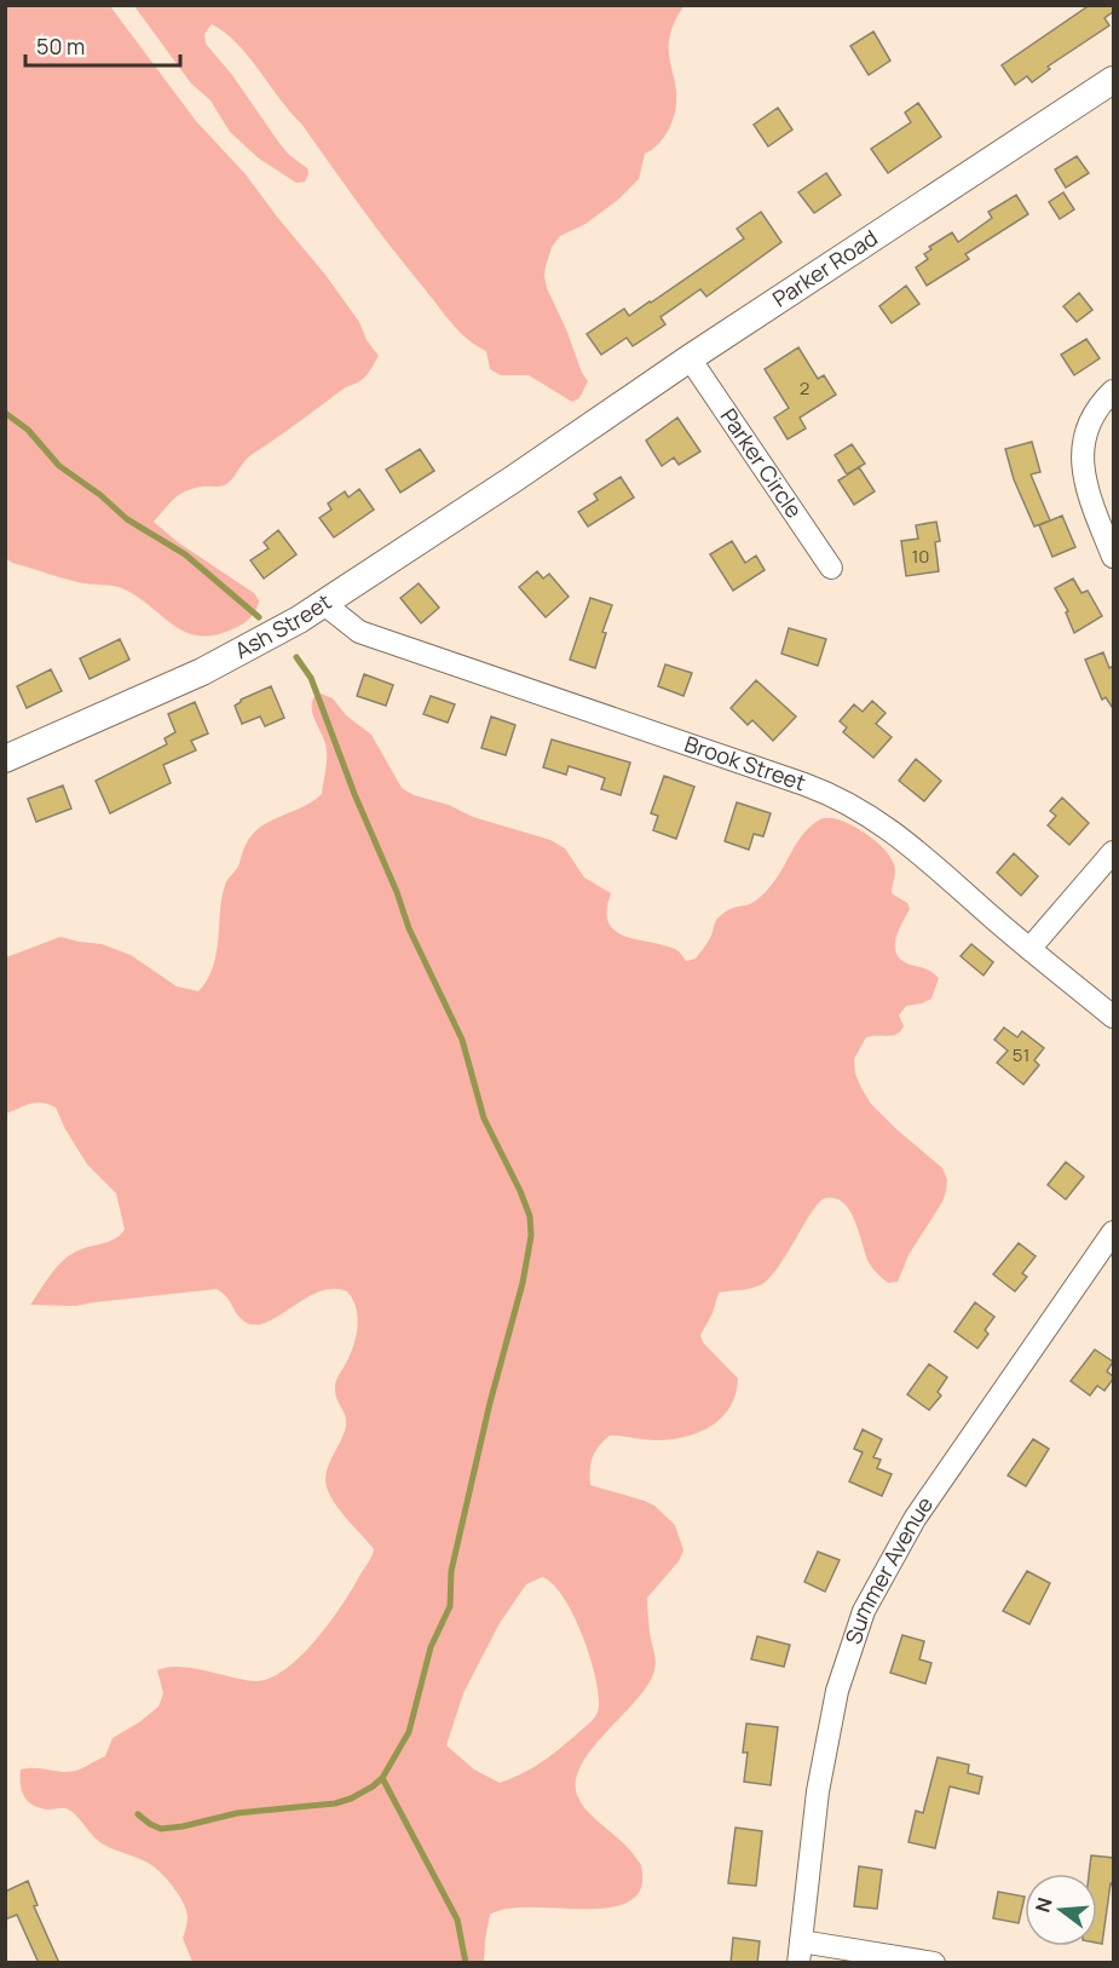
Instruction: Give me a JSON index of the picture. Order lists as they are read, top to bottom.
{
  "streets": {
    "street": [
      "Parker Road",
      "Parker Circle",
      "Ash Street",
      "Brook Street",
      "Summer Avenue"
    ]
  },
  "crossings": [
    ["Parker Road", "Parker Circle"],
    ["Parker Road", "Ash Street"],
    ["Ash Street", "Brook Street"]
  ],
  "house_numbers": ["2", "10", "51"],
  "scale_bar": "50 m",
  "north": "left"
}
